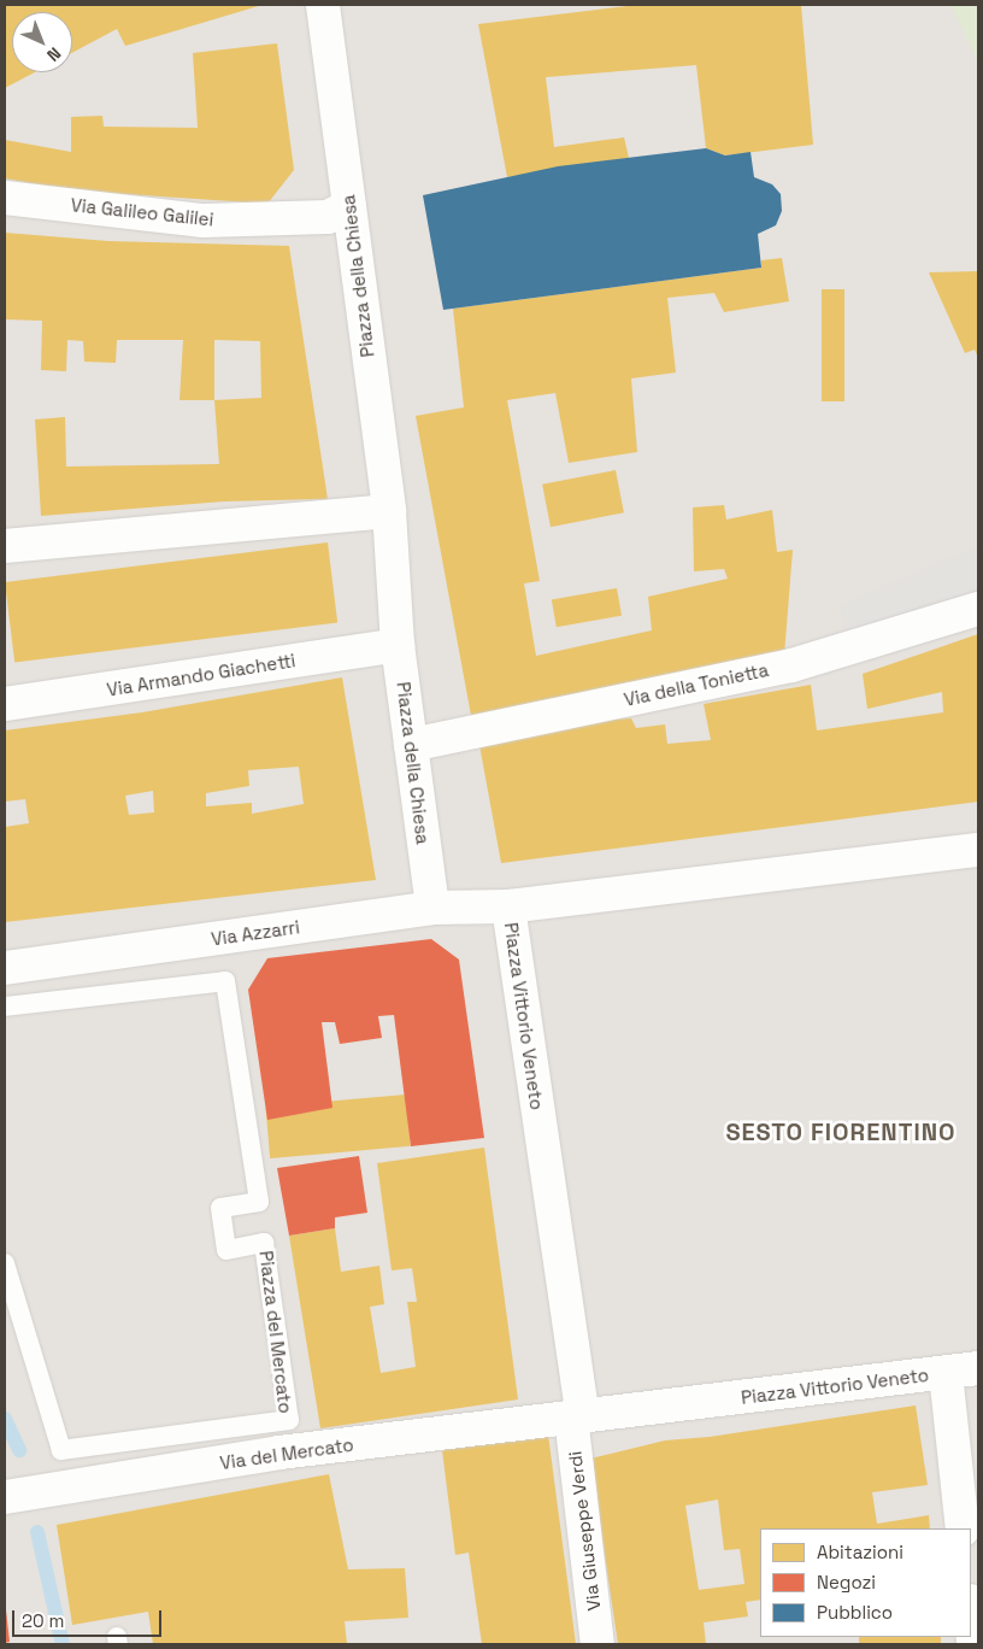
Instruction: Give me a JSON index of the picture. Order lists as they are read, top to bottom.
{
  "streets": {
    "street": [
      "Via Galileo Galilei",
      "Piazza della Chiesa",
      "Via Armando Giachetti",
      "Via della Tonietta",
      "Via Azzarri",
      "Piazza Vittorio Veneto",
      "Via del Mercato",
      "Via Giuseppe Verdi"
    ],
    "lane": ["Piazza del Mercato"]
  },
  "crossings": [
    ["Via Galileo Galilei", "Piazza della Chiesa"],
    ["Piazza della Chiesa", "Via Armando Giachetti"],
    ["Piazza della Chiesa", "Via della Tonietta"],
    ["Piazza della Chiesa", "Via Azzarri"],
    ["Via Azzarri", "Piazza Vittorio Veneto"],
    ["Piazza Vittorio Veneto", "Via del Mercato"],
    ["Piazza Vittorio Veneto", "Via Giuseppe Verdi"],
    ["Via del Mercato", "Via Giuseppe Verdi"]
  ],
  "districts": ["SESTO FIORENTINO"],
  "legend": ["Abitazioni", "Negozi", "Pubblico"],
  "scale_bar": "20 m",
  "north": "bottom right"
}
